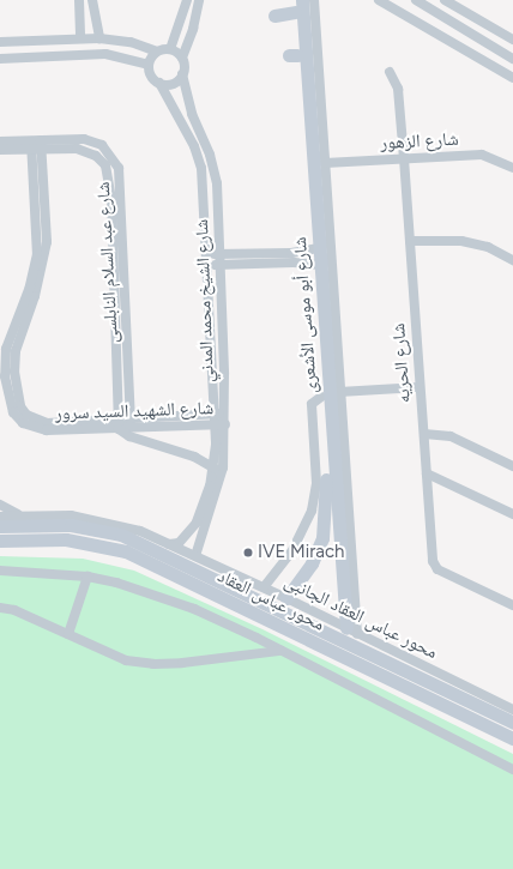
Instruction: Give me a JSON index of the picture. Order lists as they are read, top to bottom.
{
  "streets": {
    "main road": ["شارع أبو موسى الأشعرى", "محور عباس العقاد"],
    "street": [
      "شارع الزهور",
      "شارع عبد السلام النابلسى",
      "شارع الشيخ محمد المدني",
      "شارع الحريه",
      "شارع الشهيد السيد سرور",
      "محور عباس العقاد الجانبى"
    ]
  },
  "crossings": [
    ["شارع الزهور", "شارع الحريه"],
    ["شارع عبد السلام النابلسى", "شارع الشهيد السيد سرور"],
    ["شارع الشيخ محمد المدني", "شارع الشهيد السيد سرور"],
    ["شارع الشيخ محمد المدني", "محور عباس العقاد"],
    ["شارع الشيخ محمد المدني", "محور عباس العقاد الجانبى"],
    ["شارع أبو موسى الأشعرى", "محور عباس العقاد الجانبى"],
    ["محور عباس العقاد", "محور عباس العقاد الجانبى"]
  ],
  "places": ["IVE Mirach"]
}
